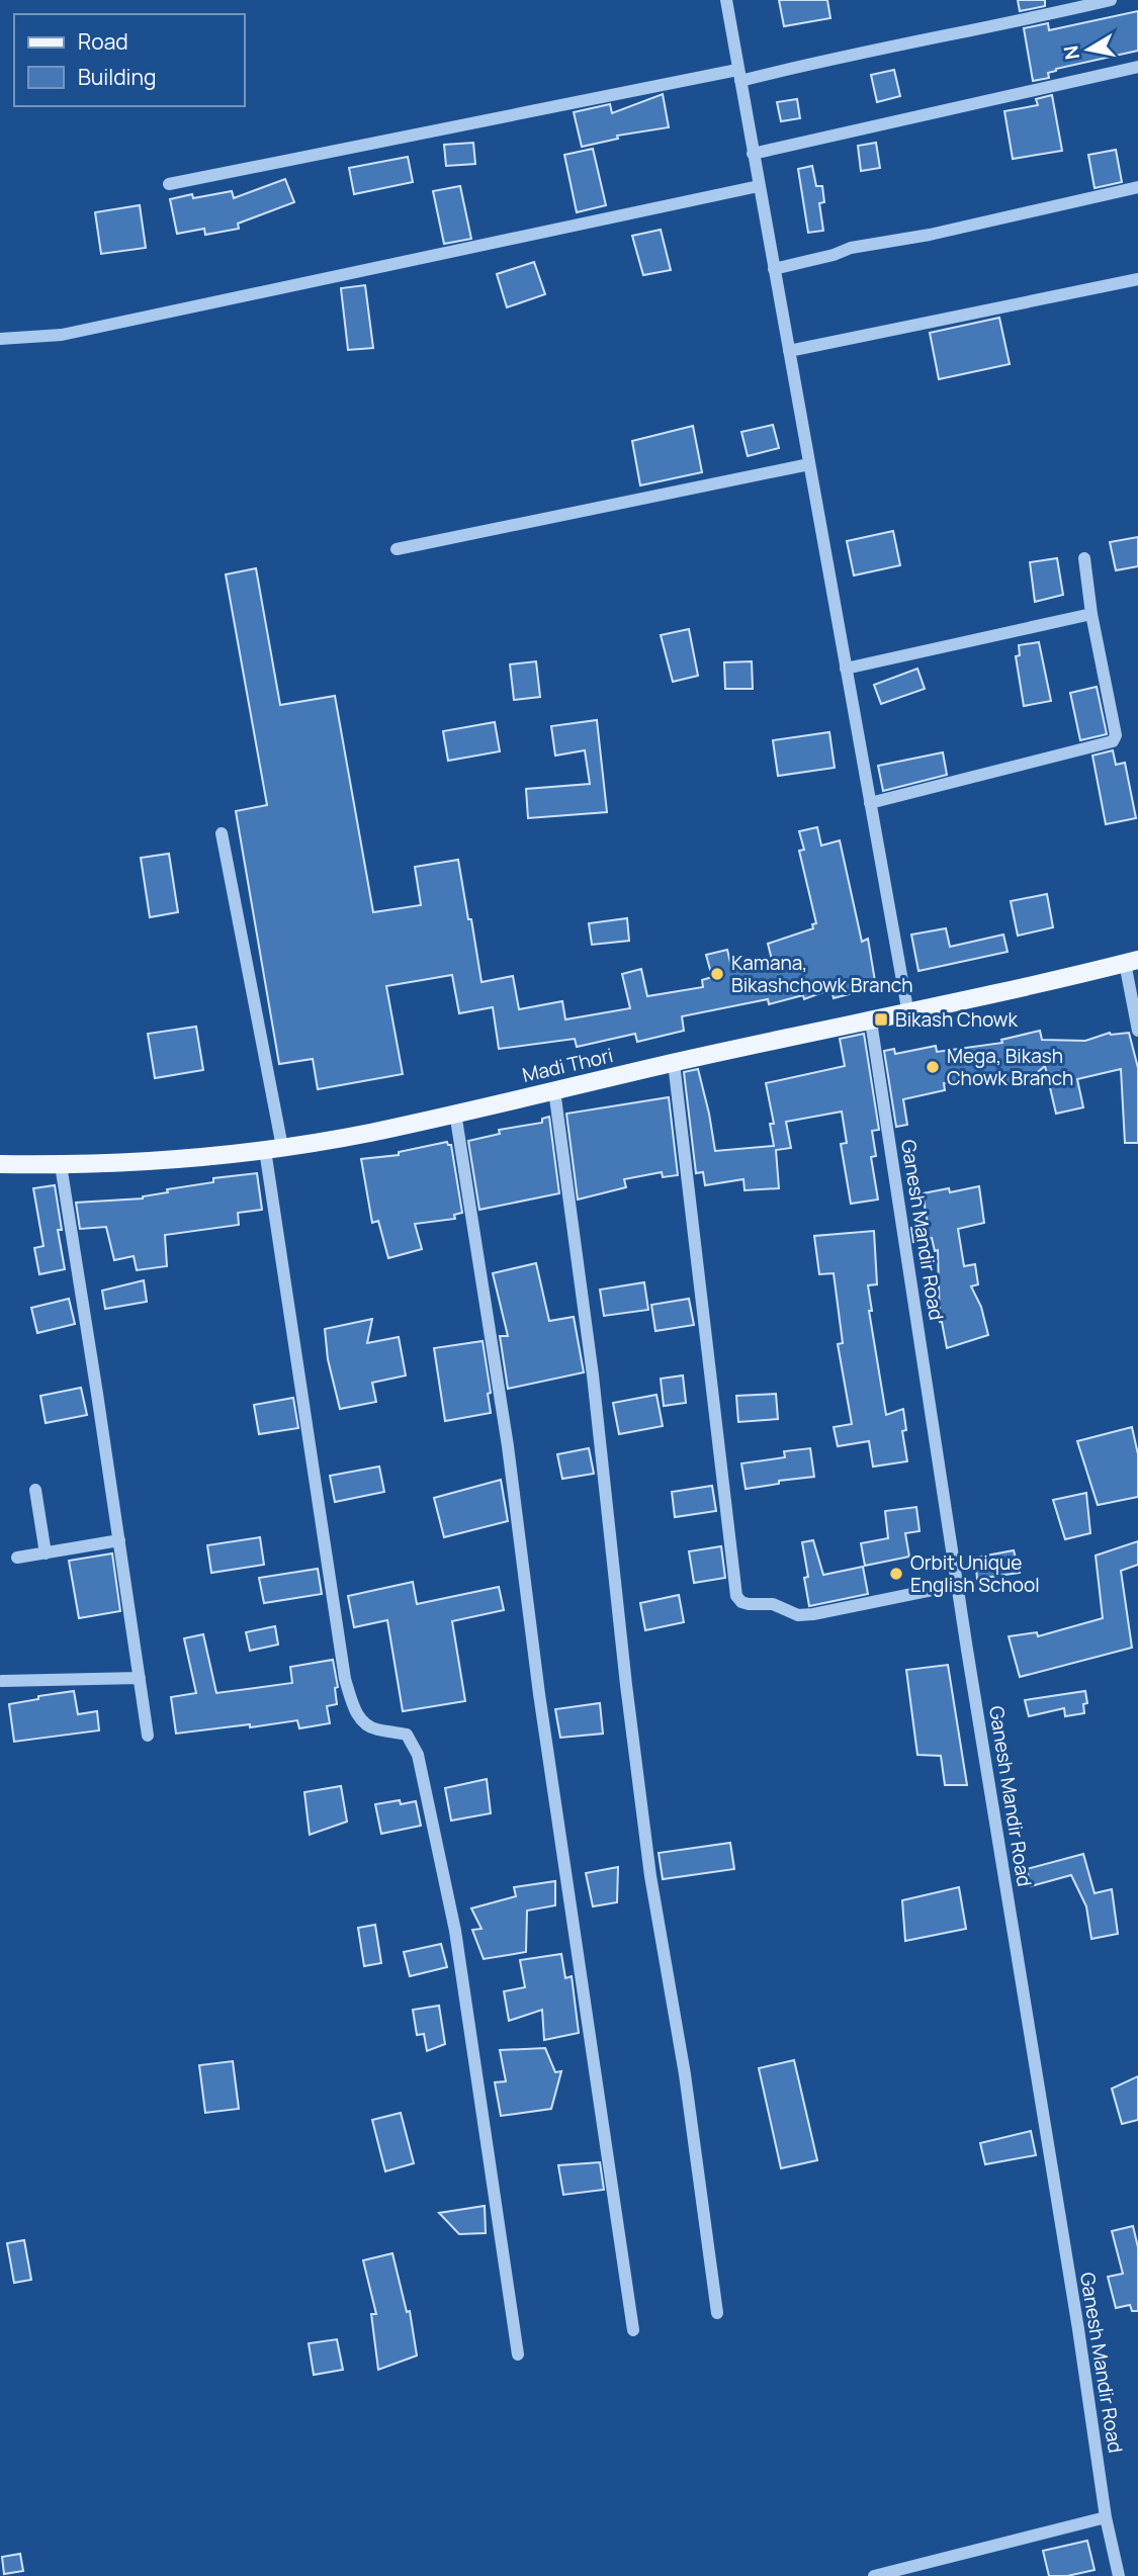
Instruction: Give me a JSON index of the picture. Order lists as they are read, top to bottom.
{
  "streets": {
    "main road": ["Madi Thori"],
    "street": ["Ganesh Mandir Road"]
  },
  "crossings": [
    ["Madi Thori", "Ganesh Mandir Road"]
  ],
  "places": {
    "other": ["Kamana, Bikashchowk Branch", "Mega, Bikash Chowk Branch", "Orbit Unique English School"],
    "transit": ["Bikash Chowk"]
  },
  "legend": ["Road", "Building"],
  "north": "left"
}
